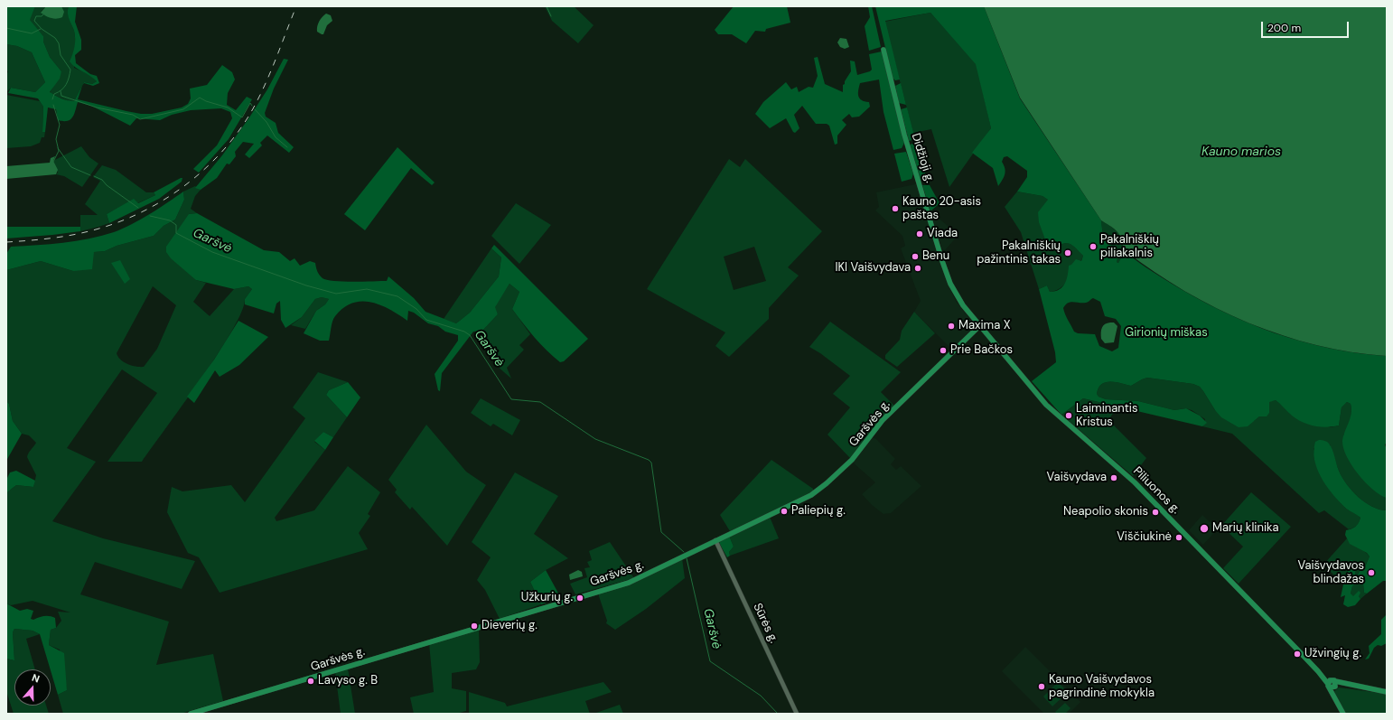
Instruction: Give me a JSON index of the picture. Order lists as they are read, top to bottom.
{
  "streets": {
    "main road": ["Didžioji g.", "Garšvės g.", "Piliuonos g."],
    "street": ["Sūrės g."]
  },
  "crossings": [
    ["Didžioji g.", "Garšvės g."],
    ["Didžioji g.", "Piliuonos g."],
    ["Garšvės g.", "Piliuonos g."],
    ["Garšvės g.", "Sūrės g."]
  ],
  "water": ["Kauno marios", "Garšvė"],
  "parks": ["Girionių miškas"],
  "places": [
    "Kauno 20-asis paštas",
    "Viada",
    "Pakalniškių piliakalnis",
    "Pakalniškių pažintinis takas",
    "Benu",
    "IKI Vaišvydava",
    "Maxima X",
    "Prie Bačkos",
    "Laiminantis Kristus",
    "Vaišvydava",
    "Paliepių g.",
    "Neapolio skonis",
    "Marių klinika",
    "Viščiukinė",
    "Vaišvydavos blindažas",
    "Užkurių g.",
    "Dieverių g.",
    "Užvingių g.",
    "Lavyso g. B",
    "Kauno Vaišvydavos pagrindinė mokykla"
  ],
  "scale_bar": "200 m",
  "north": "top"
}
